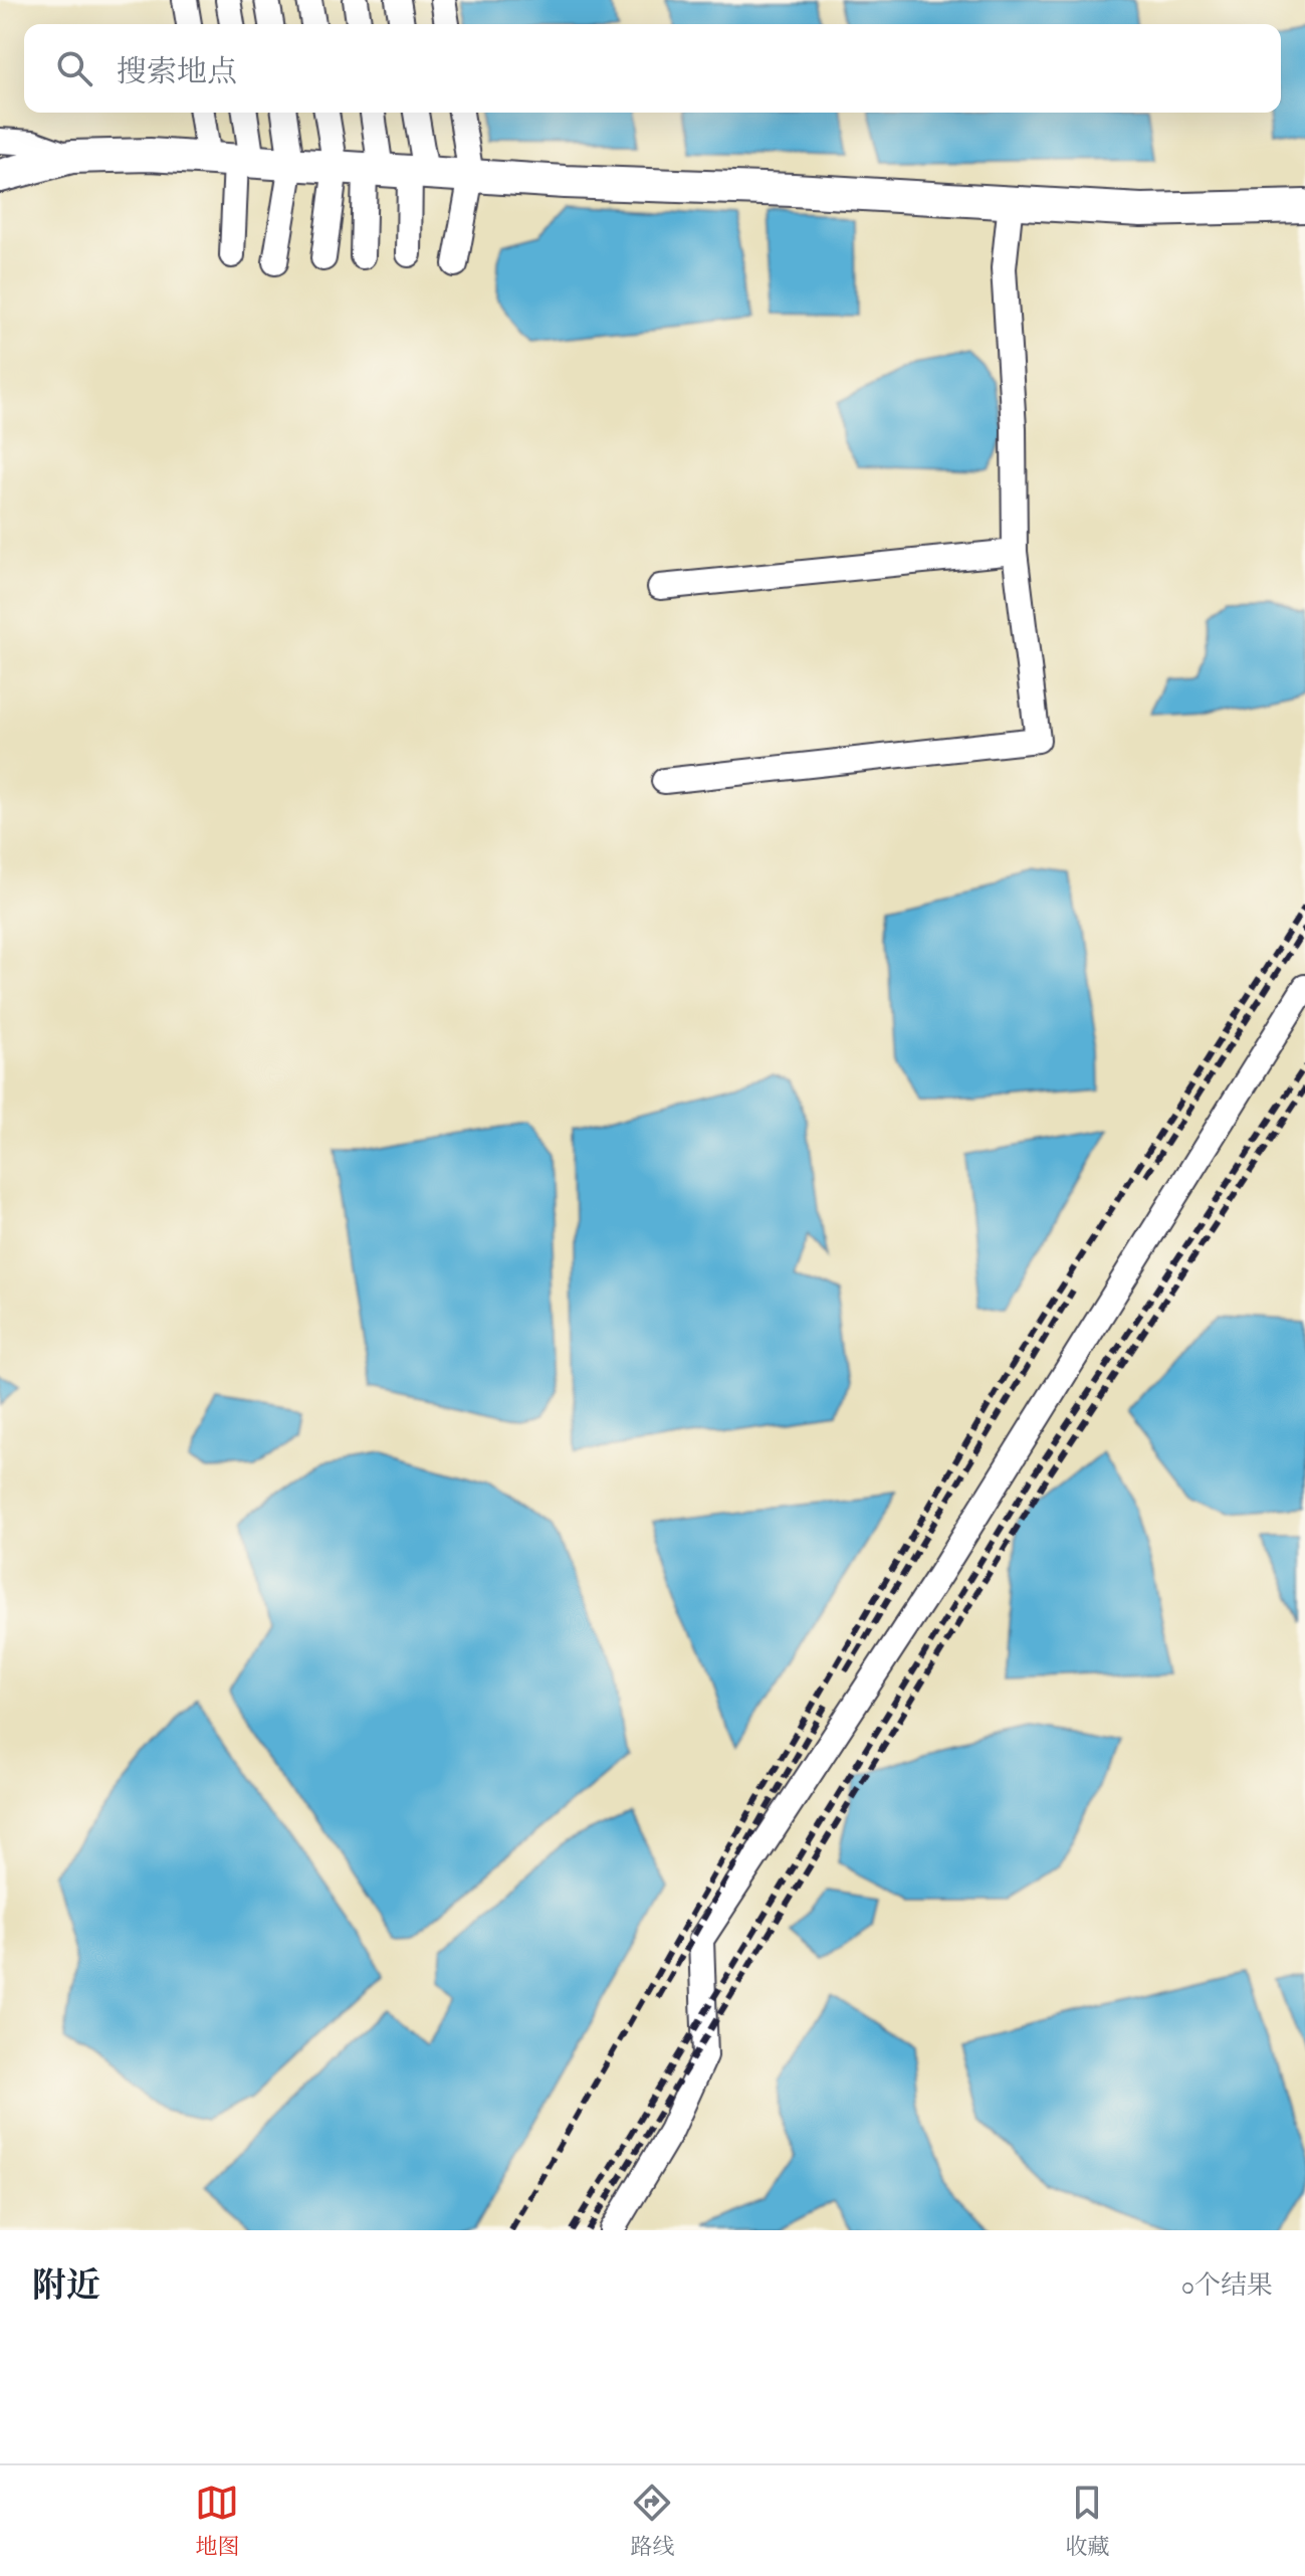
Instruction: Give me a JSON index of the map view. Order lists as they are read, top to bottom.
{
  "page": {
    "search": "搜索地点",
    "heading": ["附近", "0个结果"],
    "nav": ["地图", "路线", "收藏"]
  }
}
